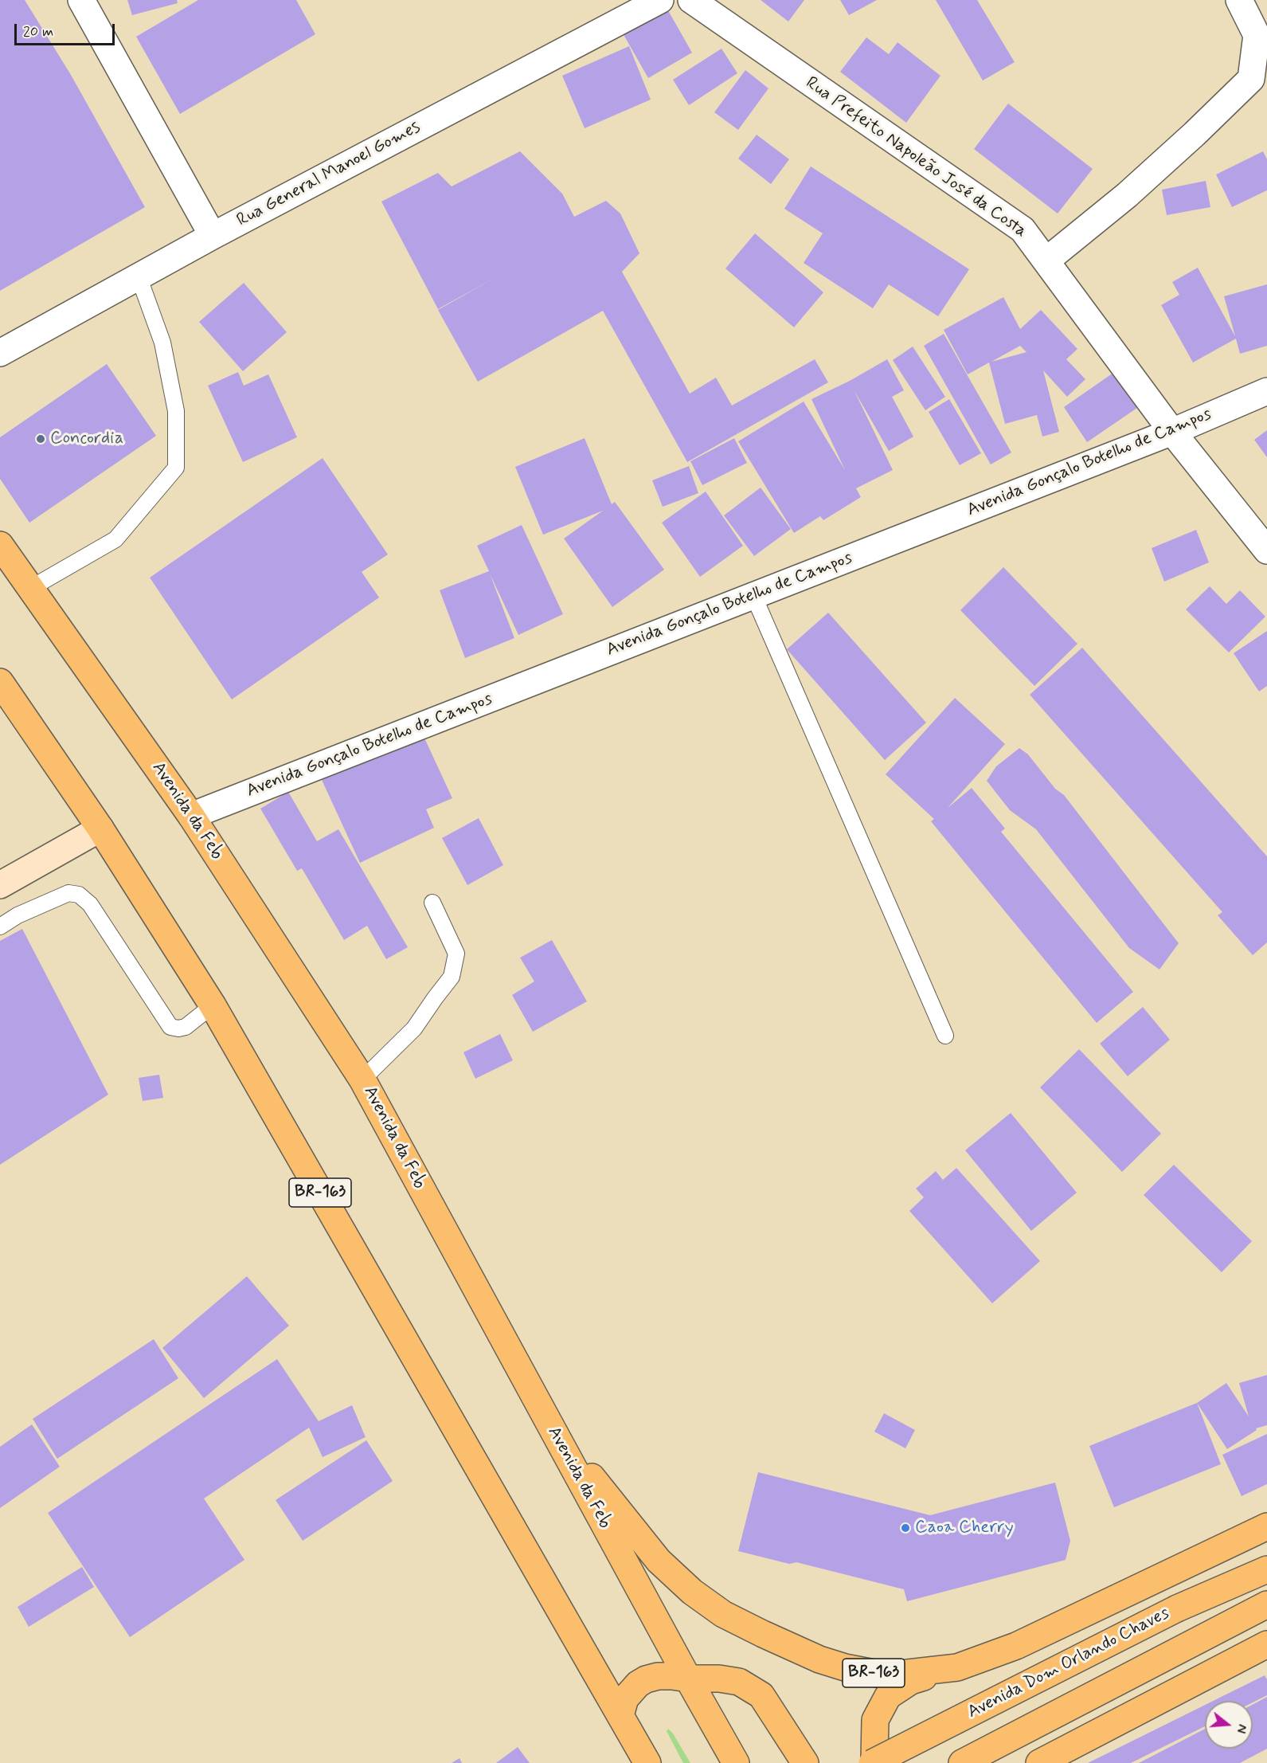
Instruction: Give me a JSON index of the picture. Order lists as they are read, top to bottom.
{
  "streets": {
    "main road": ["Avenida da Feb", "BR-163", "Avenida Dom Orlando Chaves"],
    "street": ["Rua Prefeito Napoleão José da Costa", "Rua General Manoel Gomes", "Avenida Gonçalo Botelho de Campos"]
  },
  "crossings": [
    ["Rua Prefeito Napoleão José da Costa", "Avenida Gonçalo Botelho de Campos"],
    ["Avenida Gonçalo Botelho de Campos", "Avenida da Feb"],
    ["Avenida da Feb", "BR-163"]
  ],
  "places": ["Concordia", "Caoa Cherry"],
  "scale_bar": "20 m",
  "north": "right"
}
